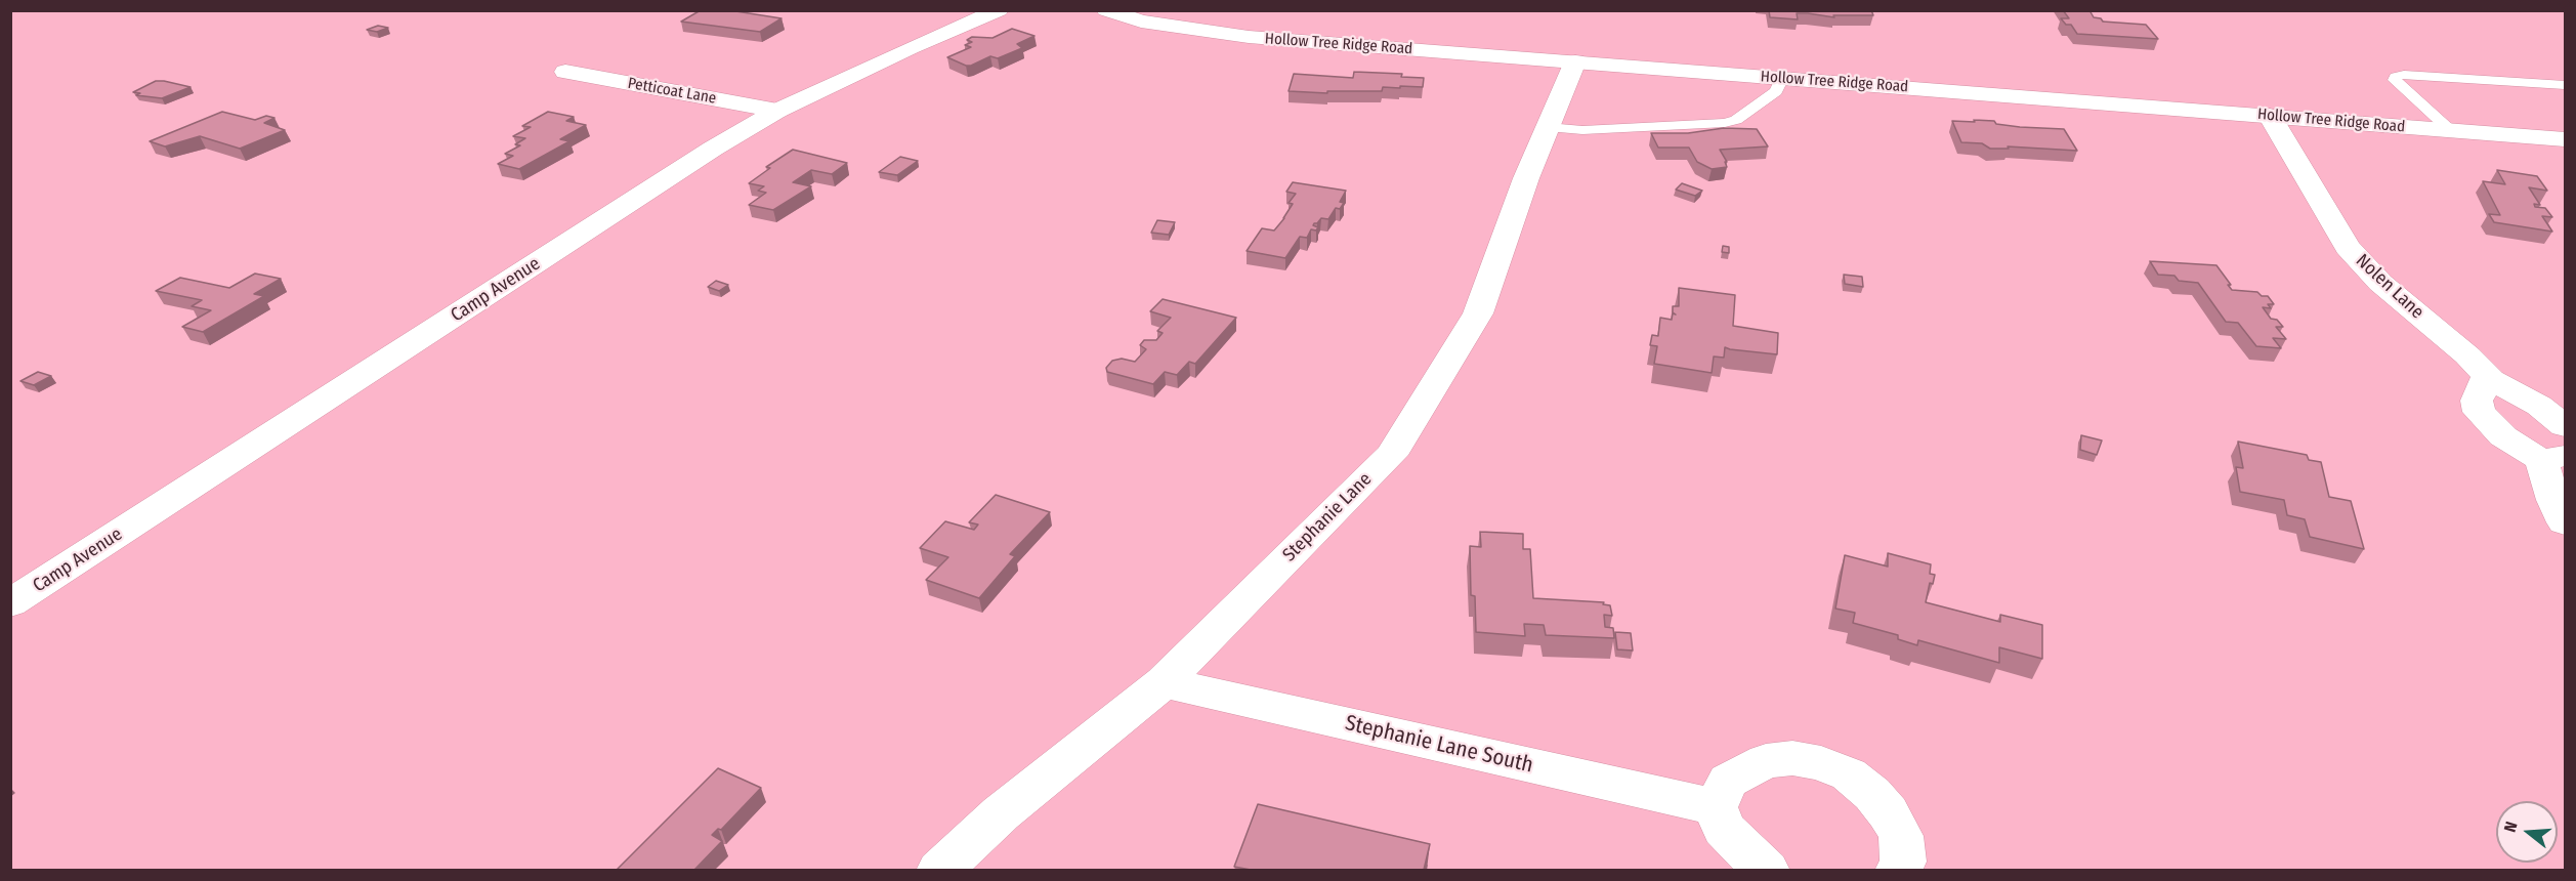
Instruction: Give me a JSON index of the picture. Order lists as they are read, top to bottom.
{
  "streets": {
    "street": [
      "Hollow Tree Ridge Road",
      "Petticoat Lane",
      "Nolen Lane",
      "Camp Avenue",
      "Stephanie Lane",
      "Stephanie Lane South"
    ]
  },
  "crossings": [
    ["Hollow Tree Ridge Road", "Nolen Lane"],
    ["Hollow Tree Ridge Road", "Stephanie Lane"],
    ["Petticoat Lane", "Camp Avenue"],
    ["Stephanie Lane", "Stephanie Lane South"]
  ],
  "north": "left"
}
